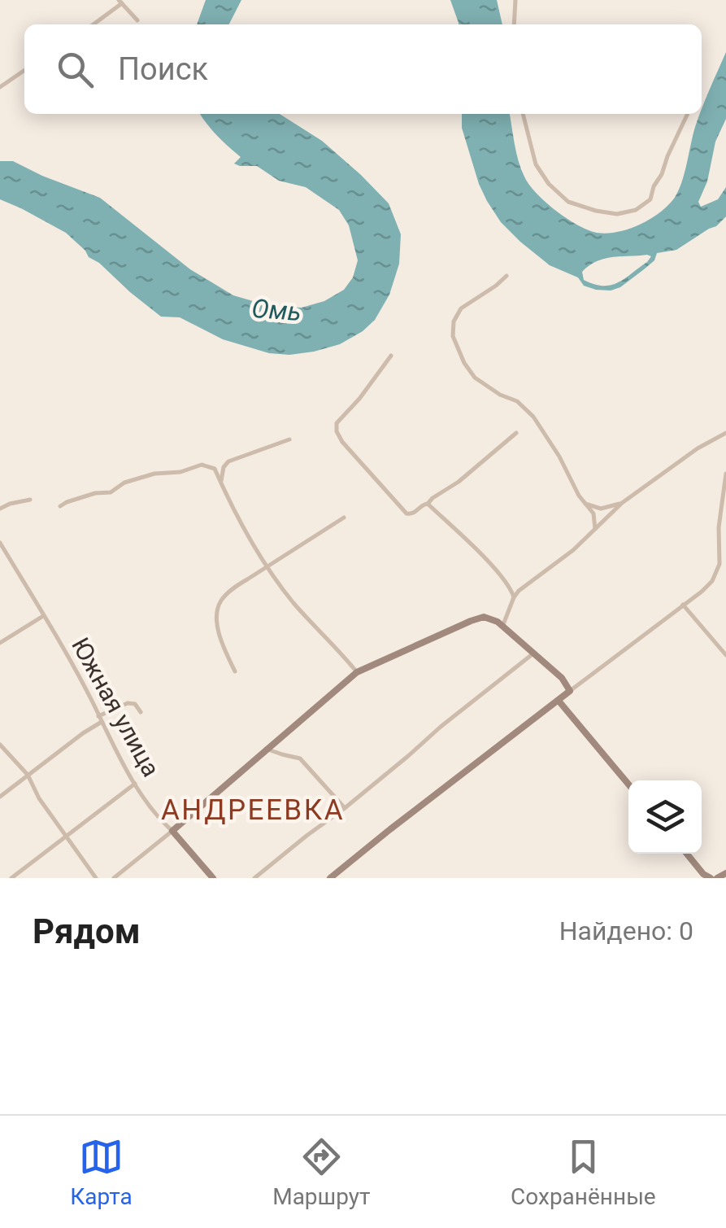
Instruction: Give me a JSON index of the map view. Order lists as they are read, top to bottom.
{
  "streets": {
    "street": ["Южная улица"]
  },
  "districts": ["АНДРЕЕВКА"],
  "water": ["Омь"],
  "page": {
    "search": "Поиск",
    "heading": ["Рядом", "Найдено: 0"],
    "nav": ["Карта", "Маршрут", "Сохранённые"]
  }
}
